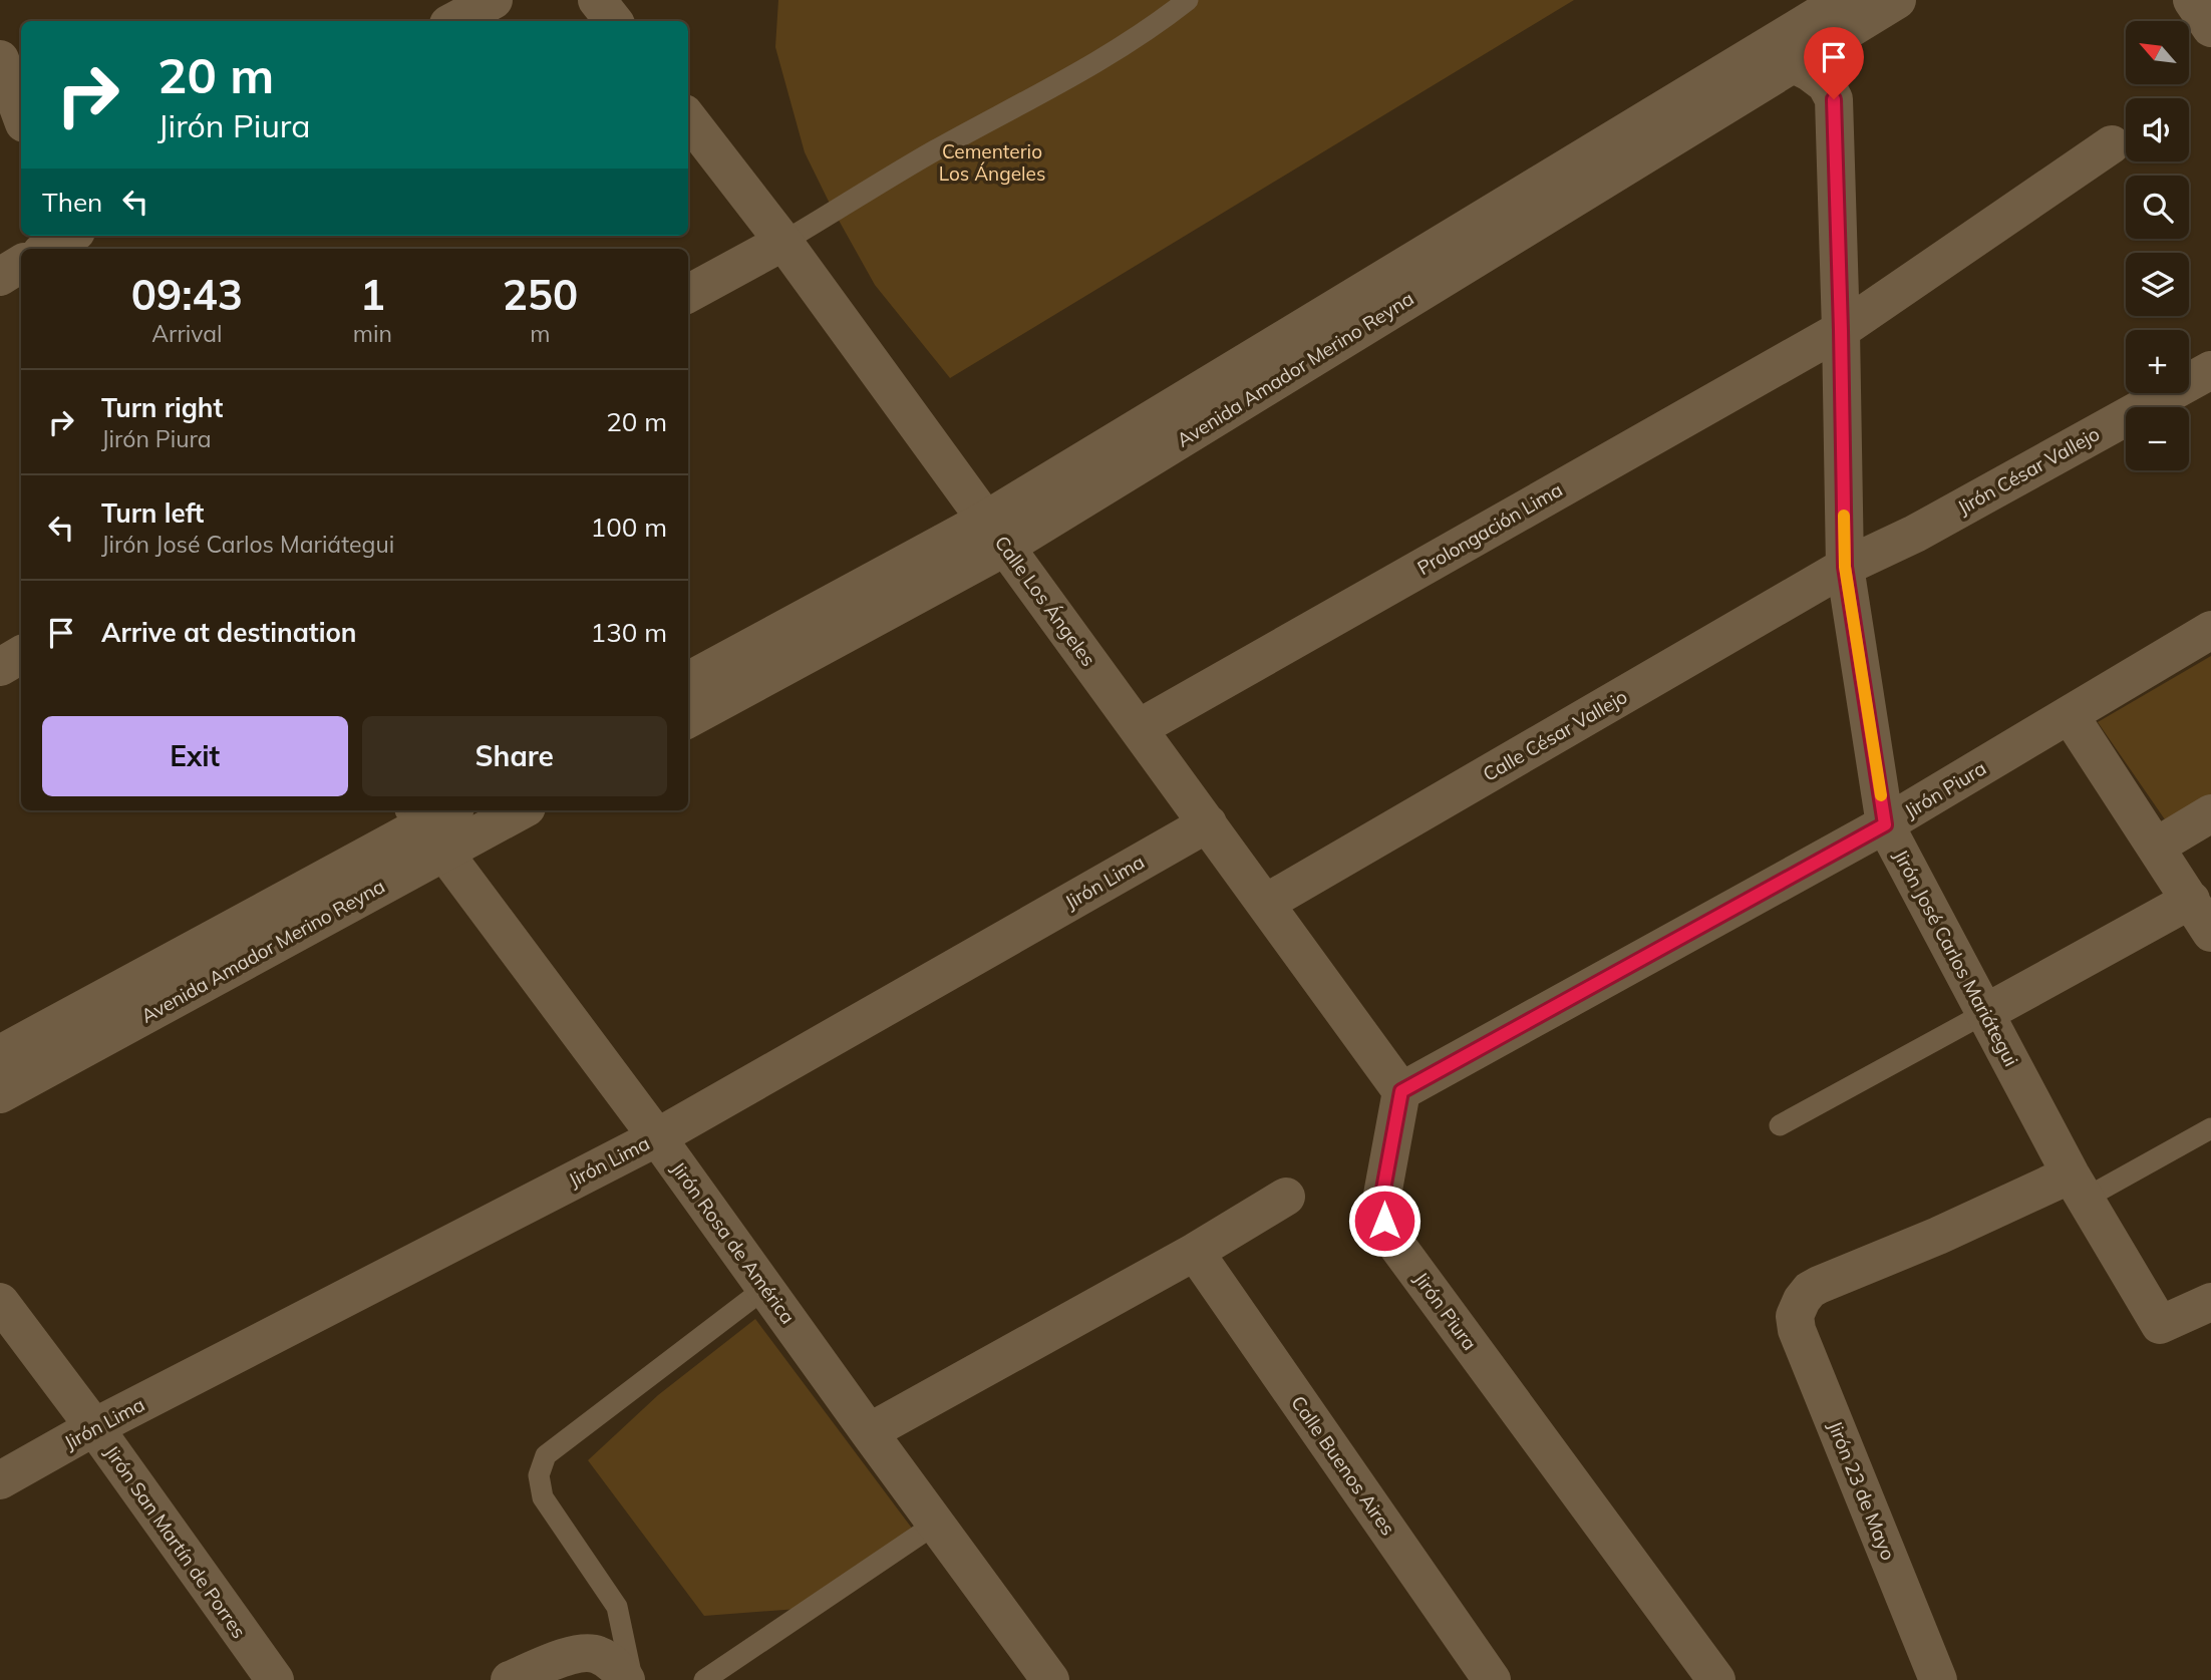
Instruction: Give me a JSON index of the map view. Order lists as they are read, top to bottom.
{
  "streets": {
    "street": [
      "Avenida Amador Merino Reyna",
      "Jirón César Vallejo",
      "Prolongación Lima",
      "Calle Los Ángeles",
      "Calle César Vallejo",
      "Jirón Piura",
      "Jirón Lima",
      "Jirón José Carlos Mariátegui",
      "Jirón Rosa de América",
      "Calle Buenos Aires",
      "Jirón 23 de Mayo",
      "Jirón San Martín de Porres"
    ]
  },
  "crossings": [
    ["Avenida Amador Merino Reyna", "Calle Los Ángeles"],
    ["Avenida Amador Merino Reyna", "Jirón José Carlos Mariátegui"],
    ["Avenida Amador Merino Reyna", "Jirón Rosa de América"],
    ["Jirón César Vallejo", "Calle César Vallejo"],
    ["Jirón César Vallejo", "Jirón José Carlos Mariátegui"],
    ["Prolongación Lima", "Calle Los Ángeles"],
    ["Prolongación Lima", "Jirón José Carlos Mariátegui"],
    ["Calle Los Ángeles", "Calle César Vallejo"],
    ["Calle Los Ángeles", "Jirón Piura"],
    ["Calle Los Ángeles", "Jirón Lima"],
    ["Calle César Vallejo", "Jirón José Carlos Mariátegui"],
    ["Jirón Piura", "Jirón José Carlos Mariátegui"],
    ["Jirón Lima", "Jirón Rosa de América"],
    ["Jirón Lima", "Jirón San Martín de Porres"],
    ["Jirón José Carlos Mariátegui", "Jirón 23 de Mayo"]
  ],
  "parks": ["Cementerio Los Ángeles"],
  "north": "top left",
  "page": {
    "map_buttons": ["+", "−"],
    "turn": ["20 m", "Jirón Piura"],
    "then": "Then",
    "eta": [
      "09:43",
      "Arrival",
      "1",
      "min",
      "250",
      "m"
    ],
    "list": [
      {
        "name": "Turn right",
        "note": "Jirón Piura",
        "value": "20 m"
      },
      {
        "name": "Turn left",
        "note": "Jirón José Carlos Mariátegui",
        "value": "100 m"
      },
      {
        "name": "Arrive at destination",
        "value": "130 m"
      }
    ],
    "buttons": ["Exit", "Share"]
  }
}
